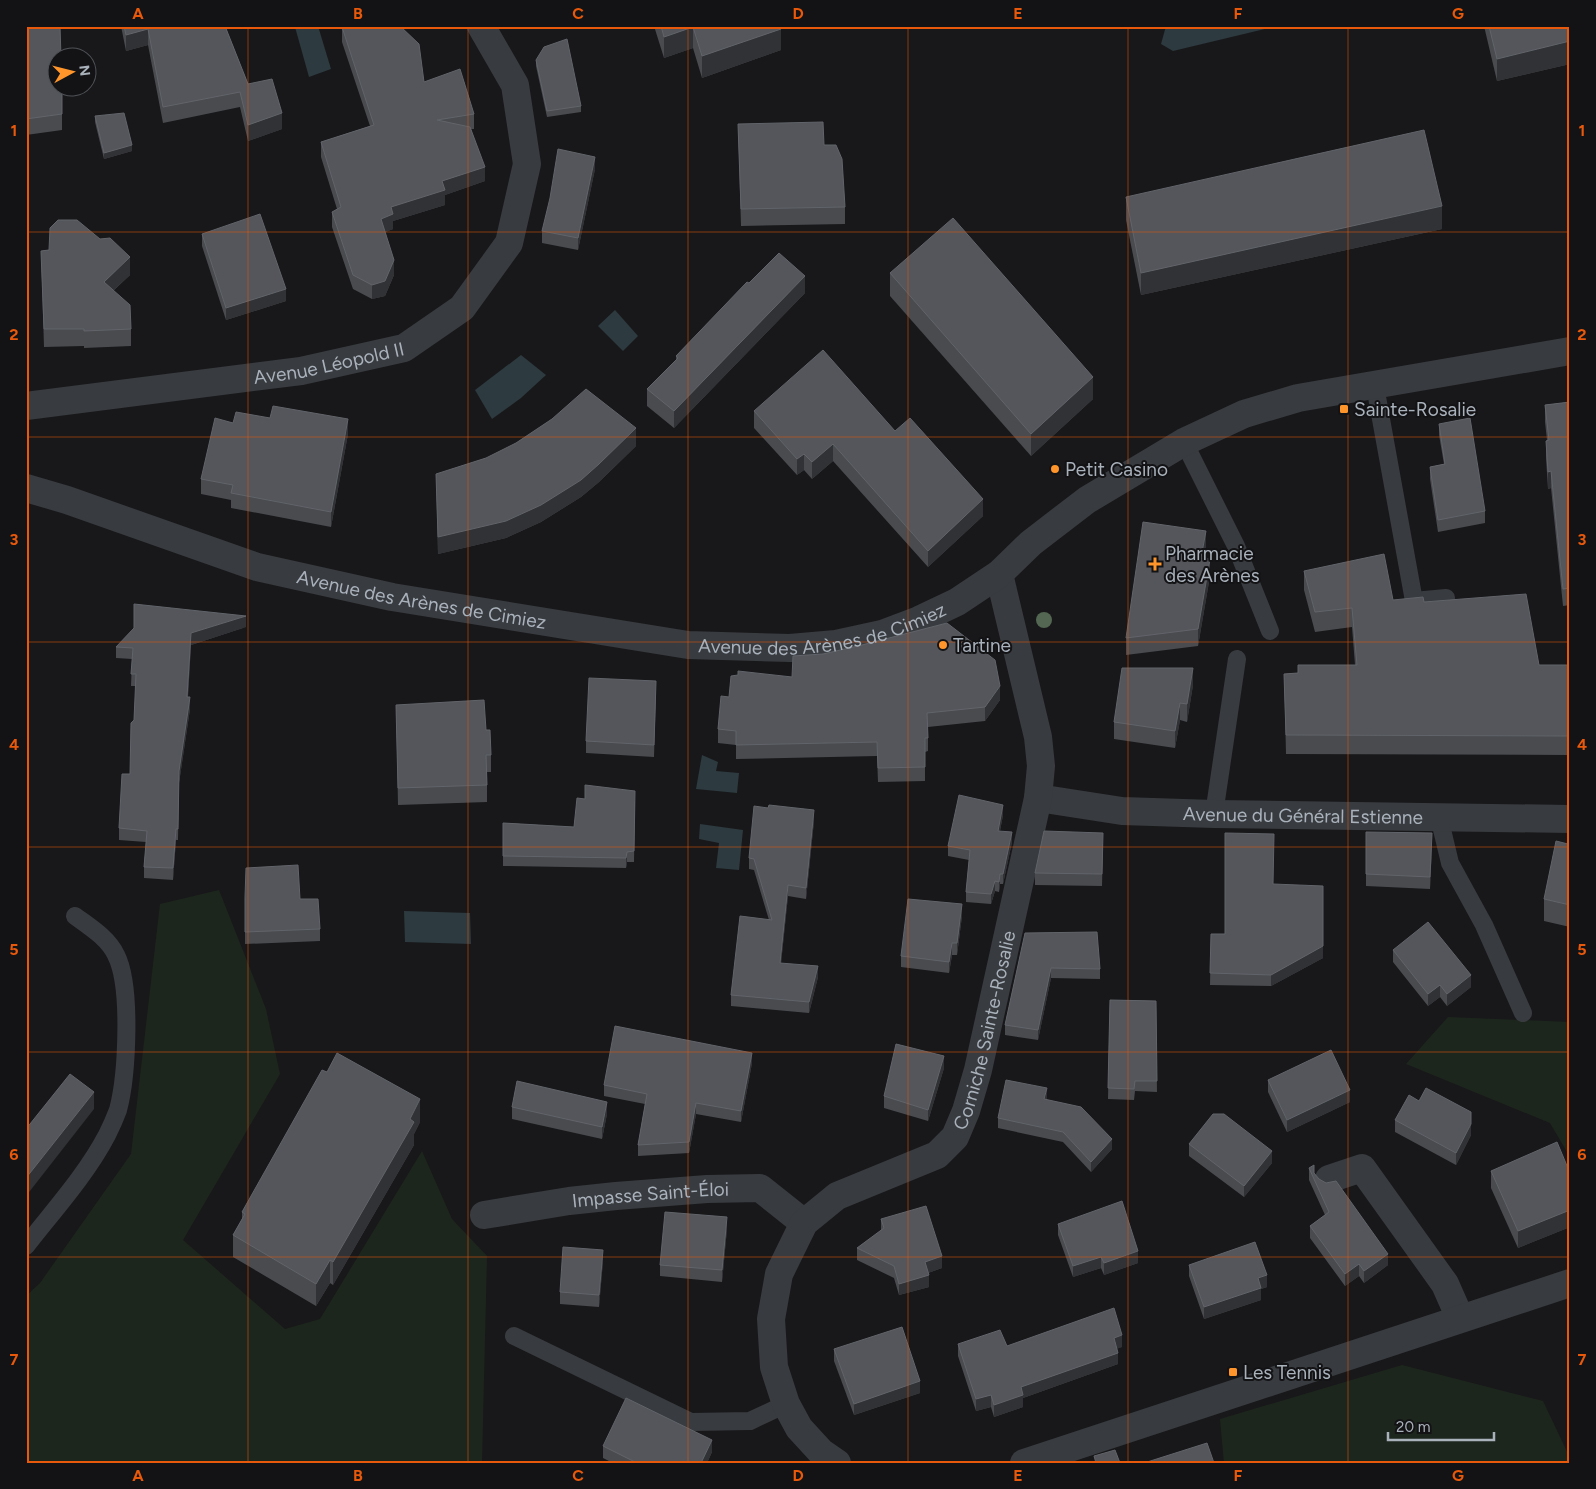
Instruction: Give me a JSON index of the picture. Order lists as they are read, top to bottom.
{
  "streets": {
    "street": [
      "Avenue Léopold II",
      "Avenue des Arènes de Cimiez",
      "Avenue du Général Estienne",
      "Corniche Sainte-Rosalie",
      "Impasse Saint-Éloi"
    ]
  },
  "crossings": [
    ["Avenue des Arènes de Cimiez", "Corniche Sainte-Rosalie"],
    ["Avenue du Général Estienne", "Corniche Sainte-Rosalie"],
    ["Corniche Sainte-Rosalie", "Impasse Saint-Éloi"]
  ],
  "places": {
    "transit": ["Sainte-Rosalie", "Les Tennis"],
    "other": ["Petit Casino", "Tartine"],
    "health": ["Pharmacie des Arènes"]
  },
  "scale_bar": "20 m",
  "north": "right",
  "grid": {
    "columns": [
      "A",
      "B",
      "C",
      "D",
      "E",
      "F",
      "G"
    ],
    "rows": [
      "1",
      "2",
      "3",
      "4",
      "5",
      "6",
      "7"
    ]
  }
}
